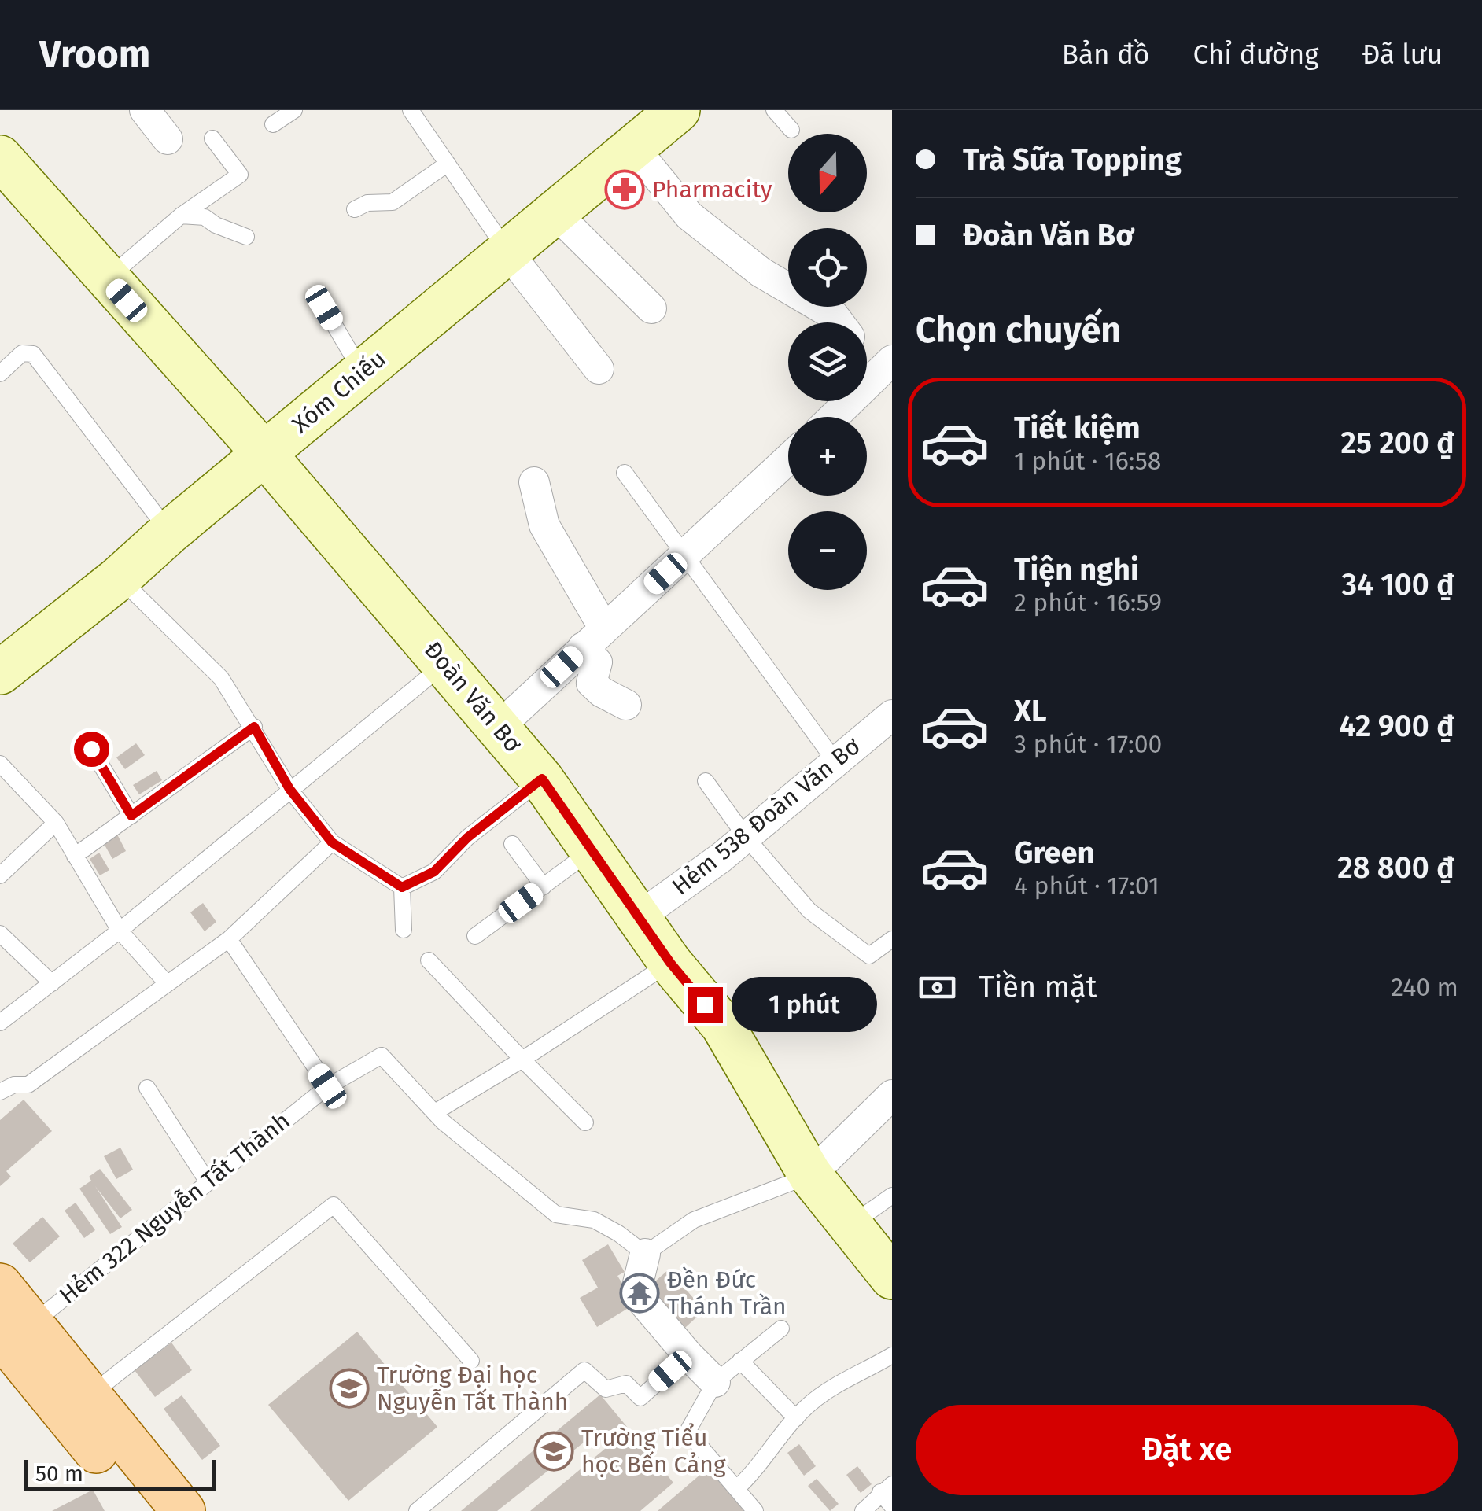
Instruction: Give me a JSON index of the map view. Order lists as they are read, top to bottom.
{
  "streets": {
    "street": ["Xóm Chiếu", "Đoàn Văn Bơ", "Hẻm 538 Đoàn Văn Bơ"],
    "lane": ["Hẻm 322 Nguyễn Tất Thành"]
  },
  "crossings": [
    ["Xóm Chiếu", "Đoàn Văn Bơ"],
    ["Đoàn Văn Bơ", "Hẻm 538 Đoàn Văn Bơ"]
  ],
  "places": {
    "pharmacy": ["Pharmacity"],
    "temple": ["Đền Đức Thánh Trần"],
    "school or university": ["Trường Đại học Nguyễn Tất Thành", "Trường Tiểu học Bến Cảng"]
  },
  "scale_bar": "50 m",
  "north": "bottom",
  "page": {
    "header": "Vroom",
    "nav": ["Bản đồ", "Chỉ đường", "Đã lưu"],
    "banner": ["Trà Sữa Topping", "Đoàn Văn Bơ"],
    "map_buttons": ["+", "−"],
    "heading": "Chọn chuyến",
    "list": [
      {
        "name": "Tiết kiệm",
        "note": "1 phút · 16:58",
        "value": "25 200 ₫"
      },
      {
        "name": "Tiện nghi",
        "note": "2 phút · 16:59",
        "value": "34 100 ₫"
      },
      {
        "name": "XL",
        "note": "3 phút · 17:00",
        "value": "42 900 ₫"
      },
      {
        "name": "Green",
        "note": "4 phút · 17:01",
        "value": "28 800 ₫"
      }
    ],
    "pay": ["Tiền mặt", "240 m"],
    "bubble": "1 phút",
    "buttons": "Đặt xe",
    "scale": "50 m"
  }
}
